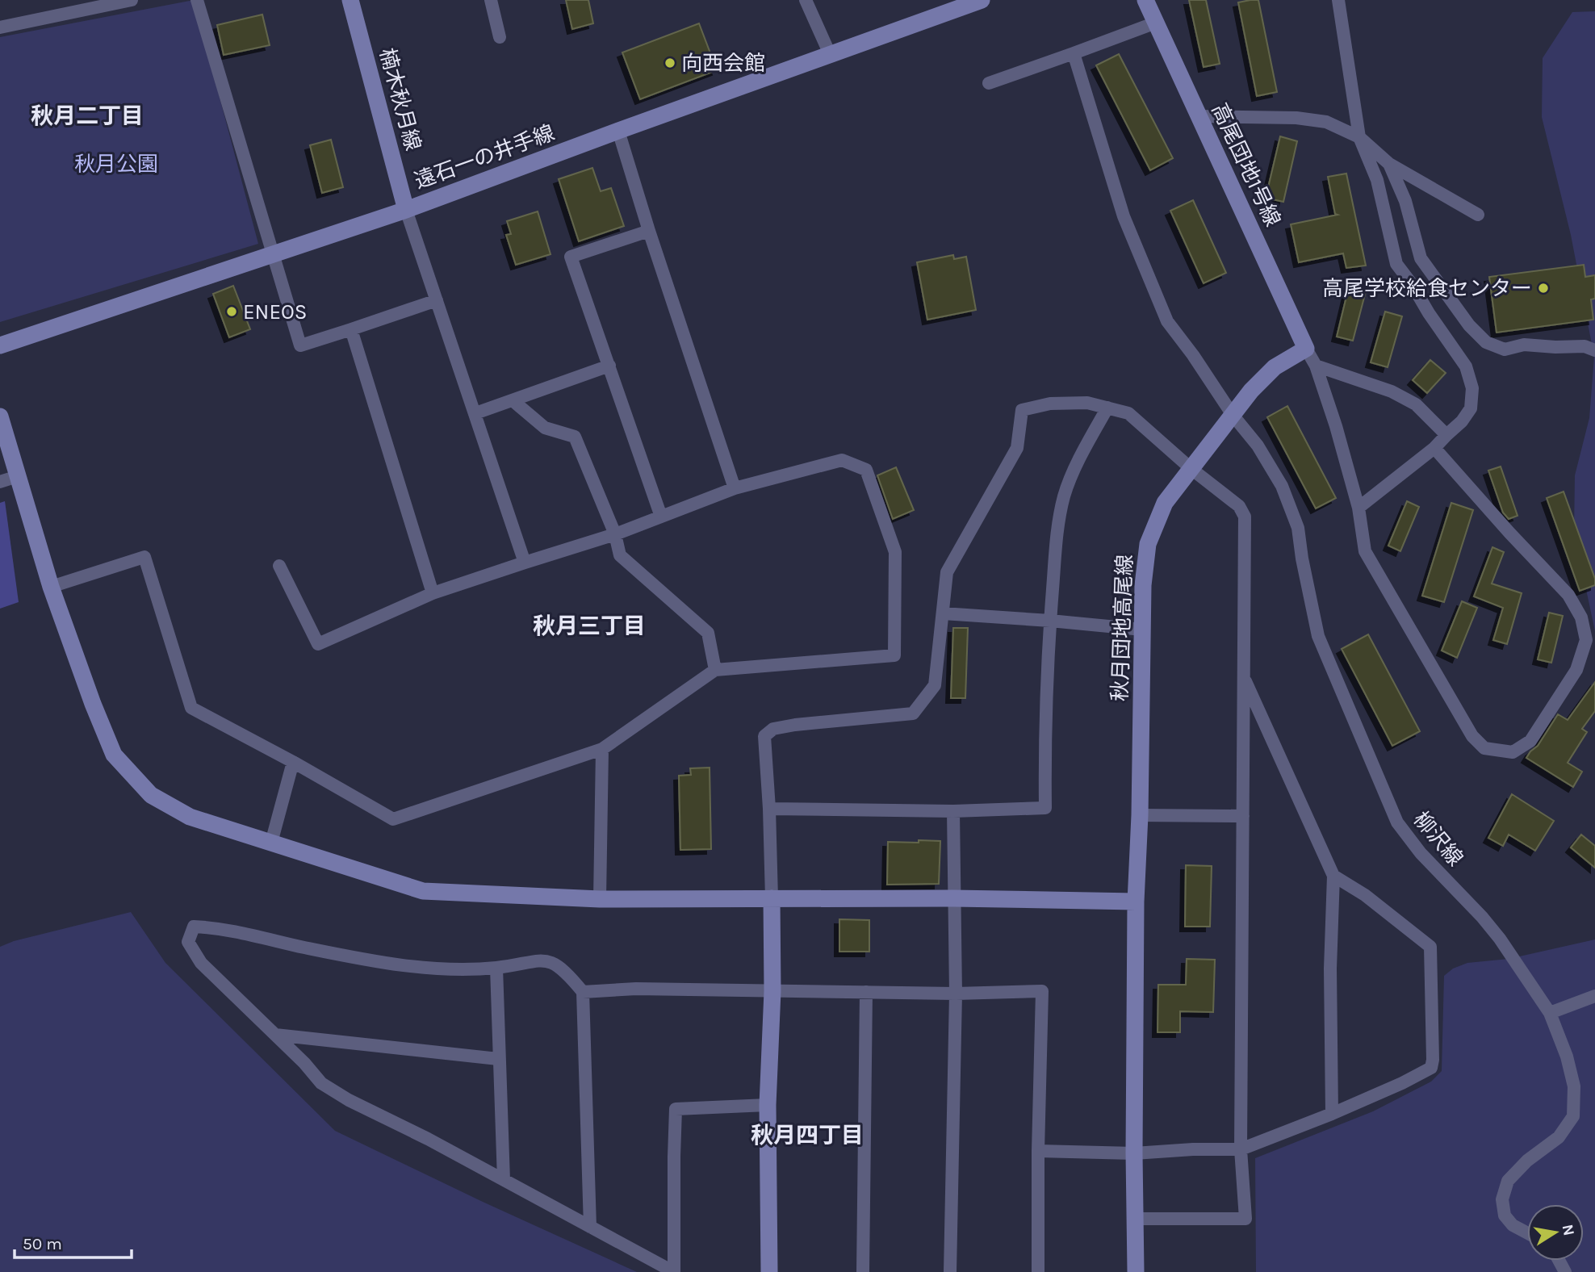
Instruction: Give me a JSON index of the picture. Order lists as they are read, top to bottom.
{
  "streets": {
    "street": [
      "楠木秋月線",
      "遠石一の井手線",
      "高尾団地1号線",
      "秋月団地高尾線",
      "柳沢線"
    ]
  },
  "crossings": [
    ["楠木秋月線", "遠石一の井手線"],
    ["高尾団地1号線", "秋月団地高尾線"],
    ["秋月団地高尾線", "柳沢線"]
  ],
  "districts": ["秋月二丁目", "秋月三丁目", "秋月四丁目"],
  "parks": ["秋月公園"],
  "places": ["向西会館", "高尾学校給食センター", "ENEOS"],
  "scale_bar": "50 m",
  "north": "right"
}
